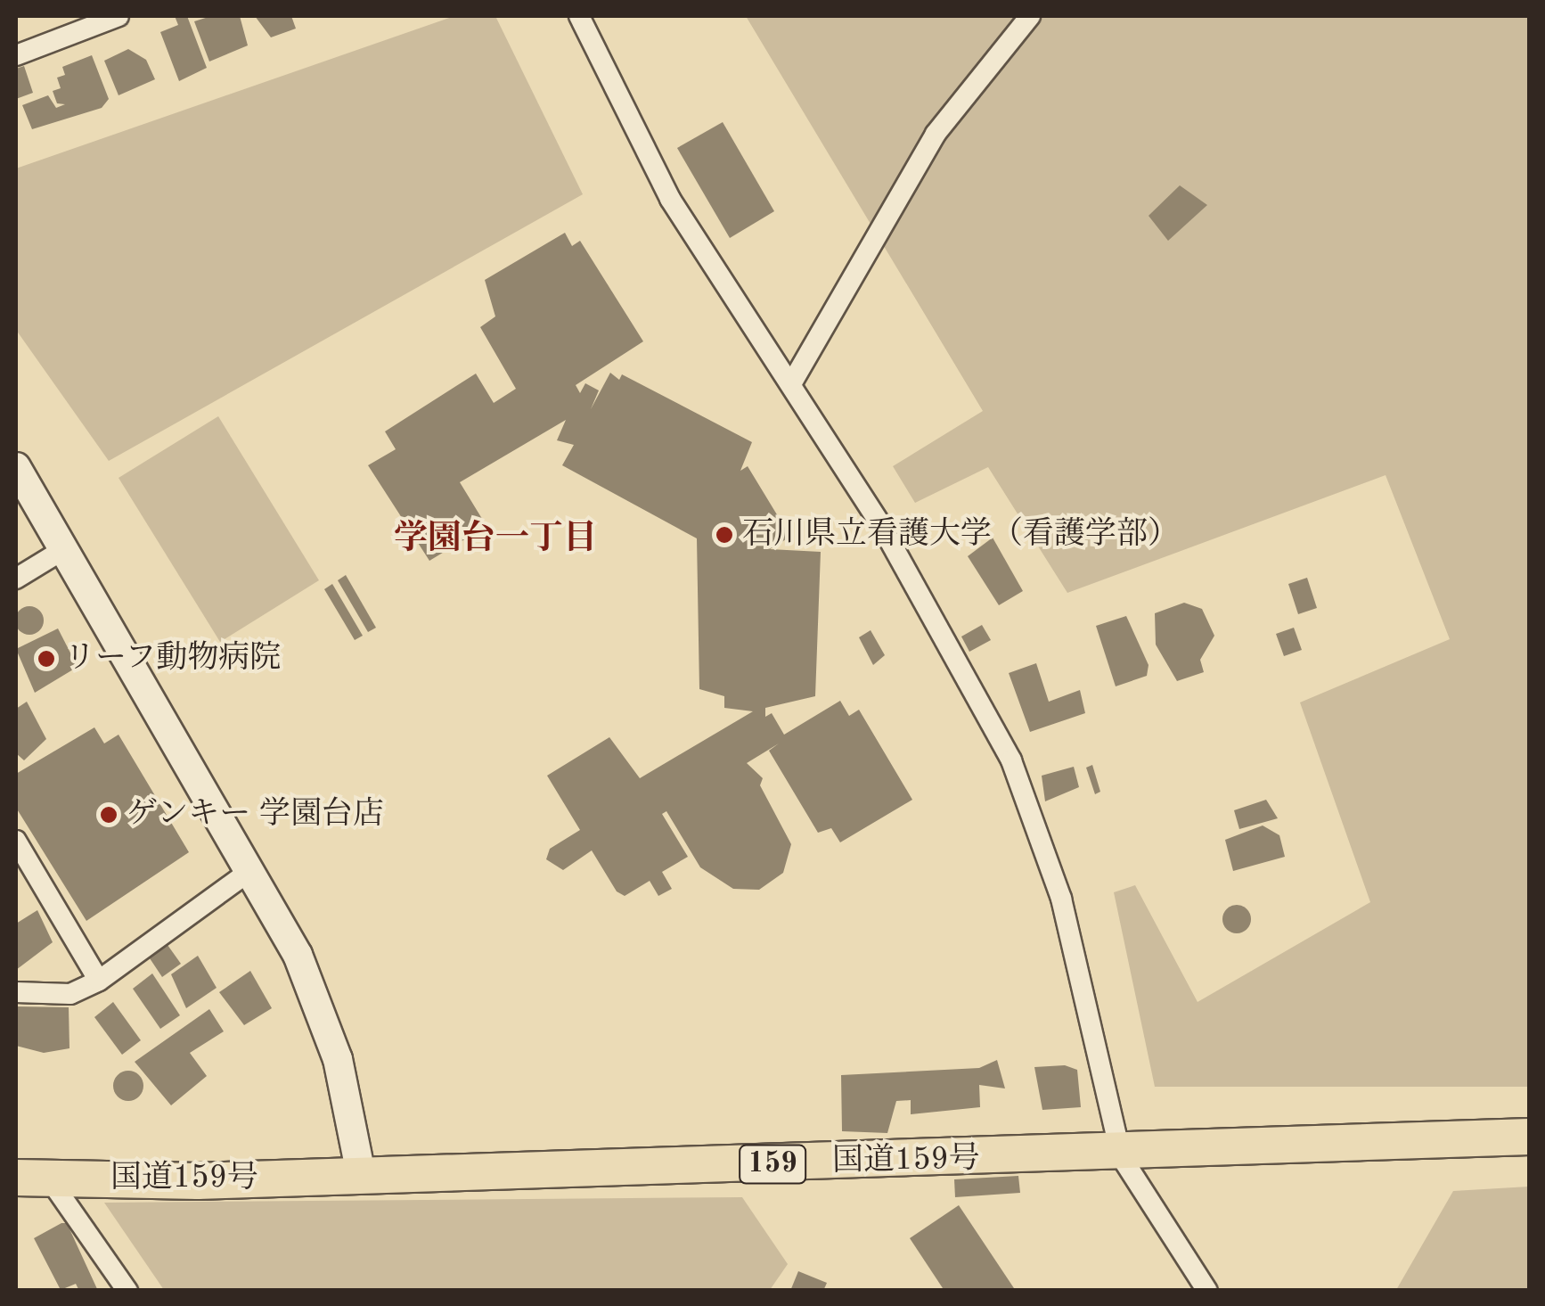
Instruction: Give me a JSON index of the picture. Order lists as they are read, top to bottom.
{
  "streets": {
    "highway": ["国道159号", "159"]
  },
  "districts": ["学園台一丁目"],
  "places": ["石川県立看護大学（看護学部）", "リーフ動物病院", "ゲンキー 学園台店"]
}
